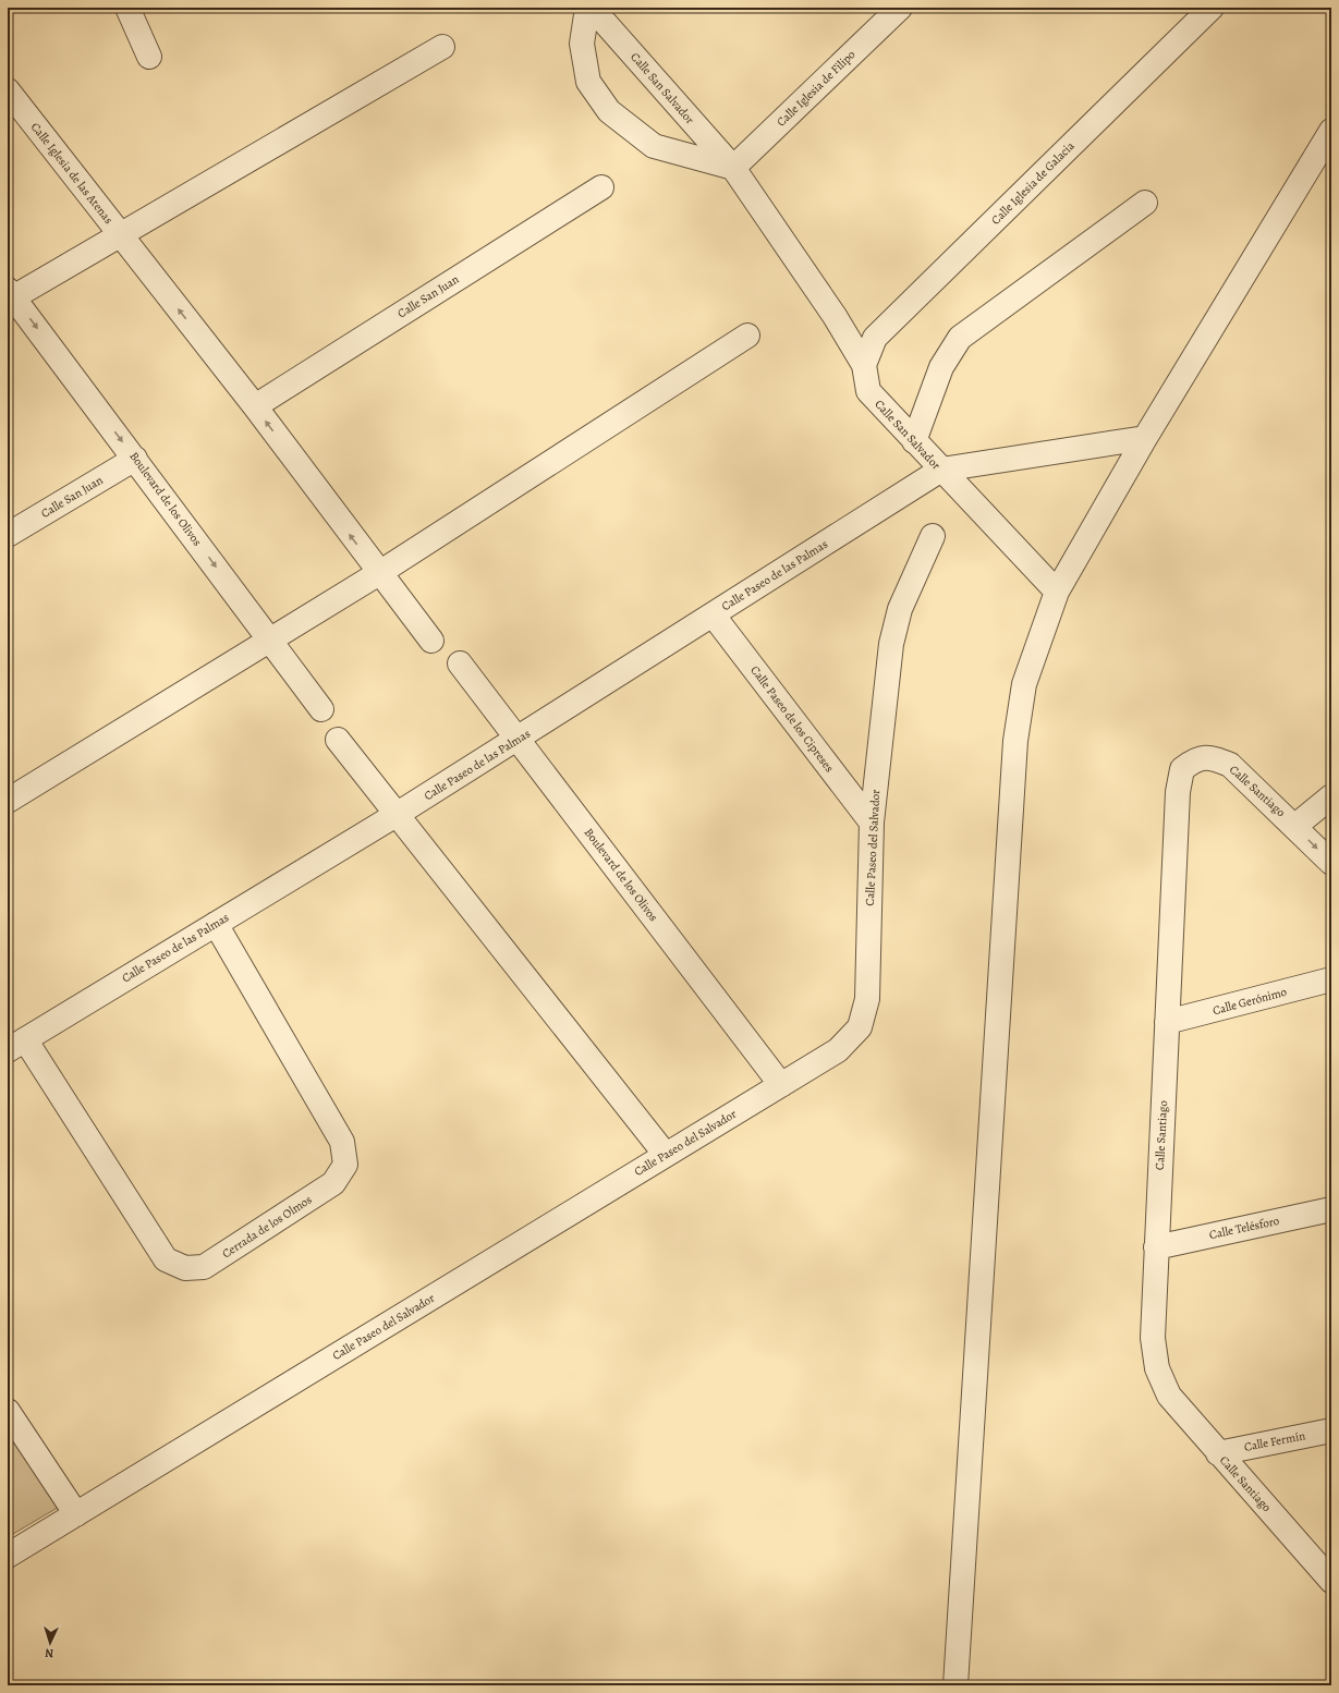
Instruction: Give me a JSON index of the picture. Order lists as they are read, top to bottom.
{
  "streets": {
    "street": [
      "Calle San Salvador",
      "Calle Iglesia de Filipo",
      "Calle Iglesia de las Atenas",
      "Calle Iglesia de Galacia",
      "Calle San Juan",
      "Boulevard de los Olivos",
      "Calle Paseo de las Palmas",
      "Calle Paseo de los Cipreses",
      "Calle Santiago",
      "Calle Paseo del Salvador",
      "Calle Gerónimo",
      "Cerrada de los Olmos",
      "Calle Telésforo",
      "Calle Fermín"
    ]
  },
  "crossings": [
    ["Calle San Salvador", "Calle Iglesia de Filipo"],
    ["Calle San Salvador", "Calle Iglesia de Galacia"],
    ["Calle San Salvador", "Calle Paseo de las Palmas"],
    ["Calle San Juan", "Boulevard de los Olivos"],
    ["Boulevard de los Olivos", "Calle Paseo de las Palmas"],
    ["Boulevard de los Olivos", "Calle Paseo del Salvador"],
    ["Calle Paseo de las Palmas", "Calle Paseo de los Cipreses"],
    ["Calle Paseo de las Palmas", "Cerrada de los Olmos"],
    ["Calle Paseo de los Cipreses", "Calle Paseo del Salvador"],
    ["Calle Santiago", "Calle Gerónimo"],
    ["Calle Santiago", "Calle Telésforo"],
    ["Calle Santiago", "Calle Fermín"]
  ],
  "north": "bottom"
}
